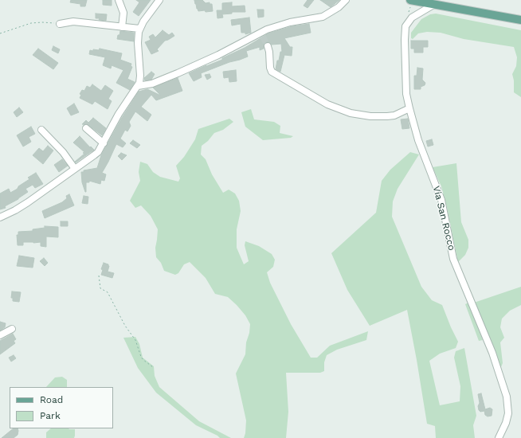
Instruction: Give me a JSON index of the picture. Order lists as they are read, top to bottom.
{
  "streets": {
    "street": ["Via San Rocco"]
  },
  "legend": ["Road", "Park"]
}
